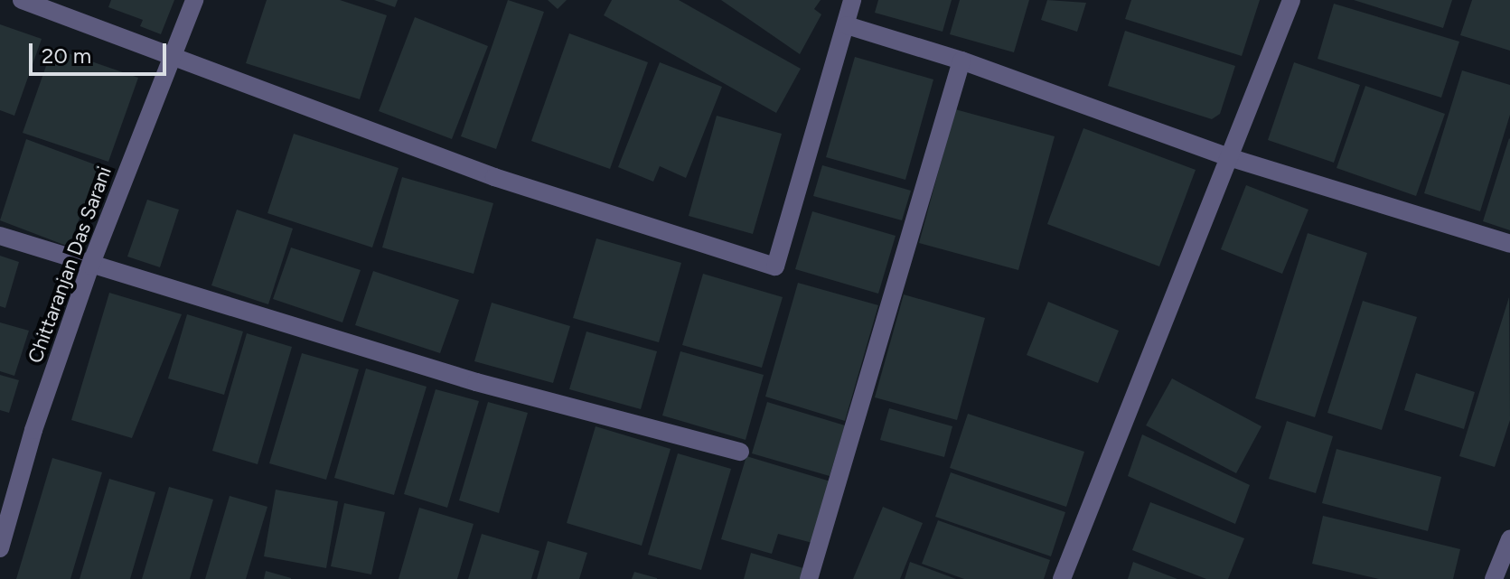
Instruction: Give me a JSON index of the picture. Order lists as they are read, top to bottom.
{
  "streets": {
    "street": ["Chittaranjan Das Sarani"]
  },
  "scale_bar": "20 m"
}
